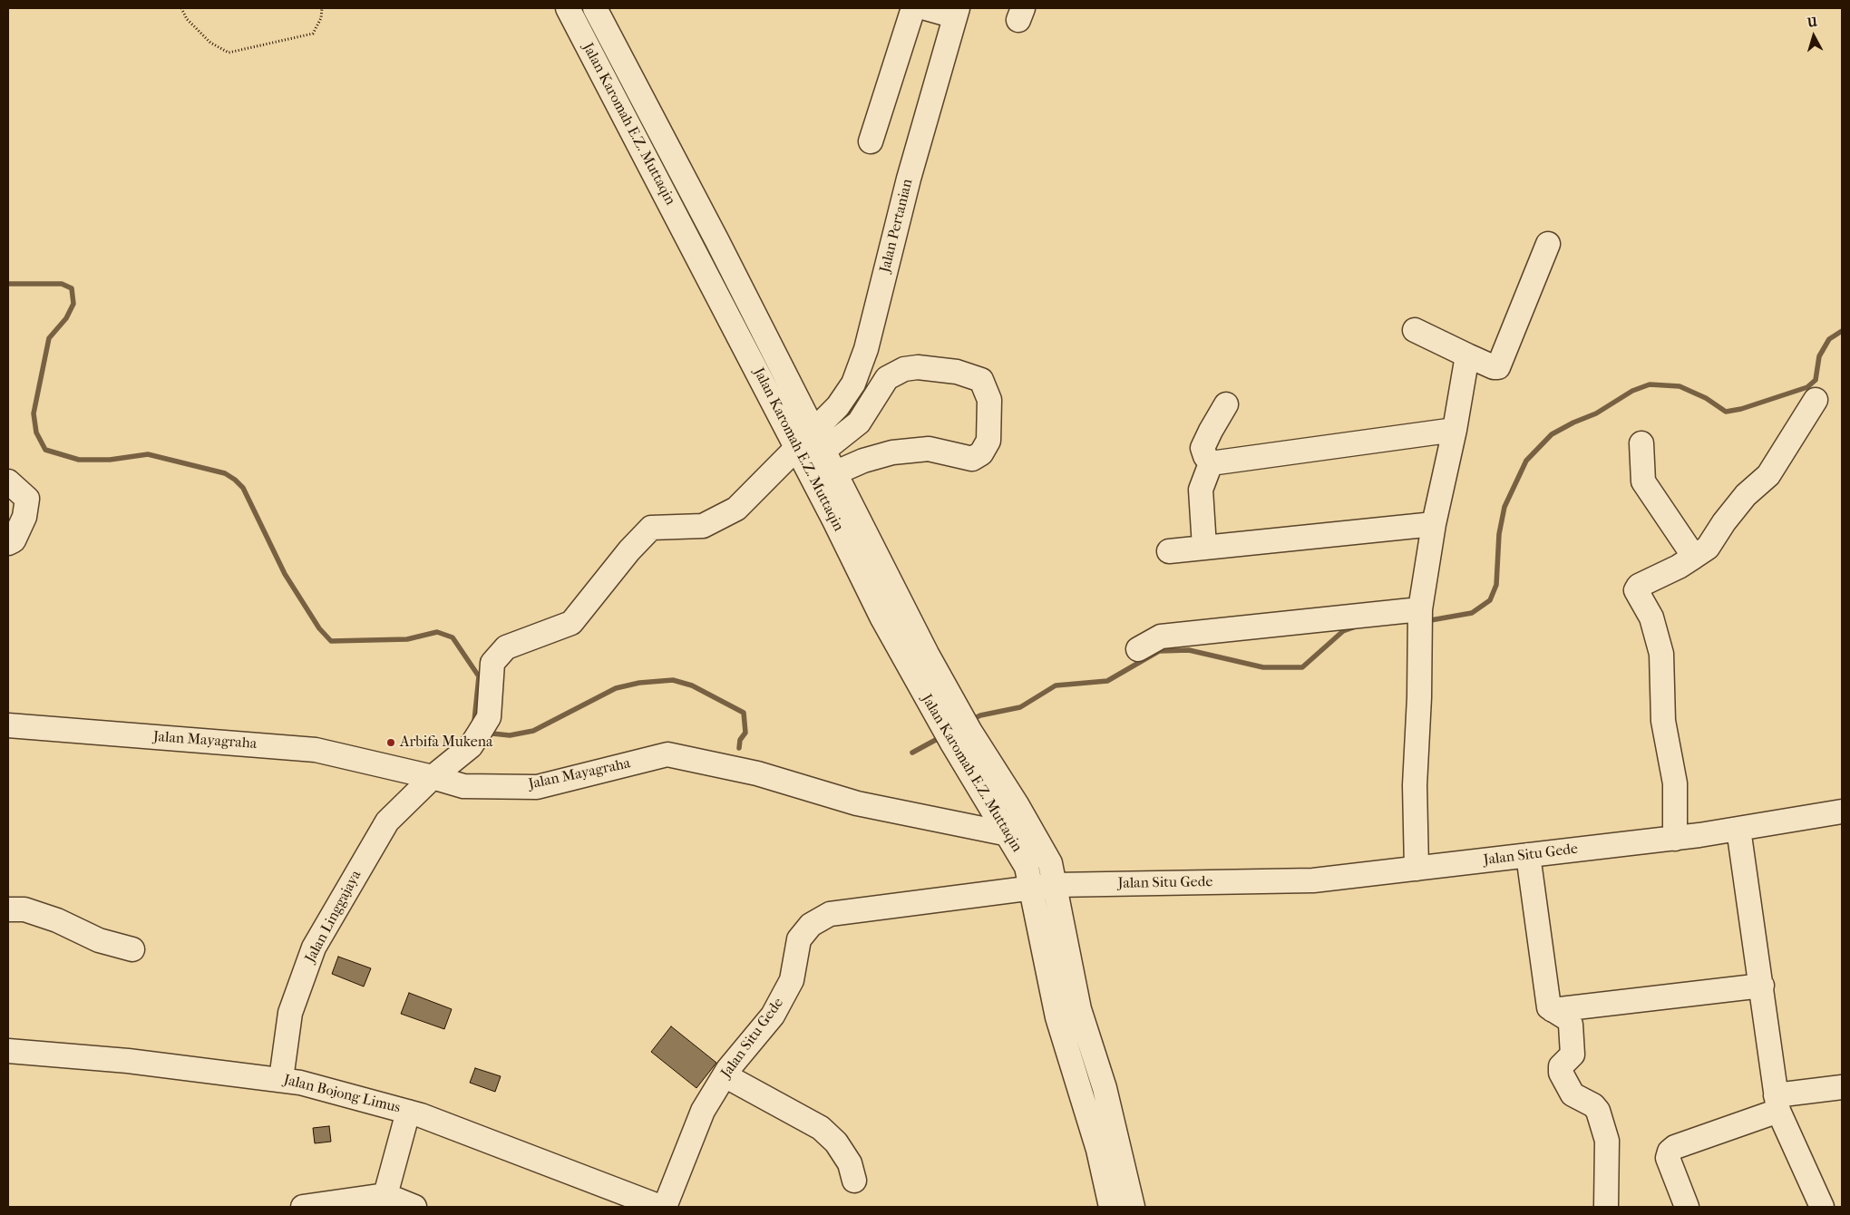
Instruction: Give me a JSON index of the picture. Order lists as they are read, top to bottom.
{
  "streets": {
    "street": [
      "Jalan Karomah E.Z. Muttaqin",
      "Jalan Pertanian",
      "Jalan Mayagraha",
      "Jalan Situ Gede",
      "Jalan Linggajaya",
      "Jalan Bojong Limus"
    ]
  },
  "crossings": [
    ["Jalan Karomah E.Z. Muttaqin", "Jalan Pertanian"],
    ["Jalan Karomah E.Z. Muttaqin", "Jalan Mayagraha"],
    ["Jalan Karomah E.Z. Muttaqin", "Jalan Situ Gede"],
    ["Jalan Karomah E.Z. Muttaqin", "Jalan Linggajaya"],
    ["Jalan Mayagraha", "Jalan Linggajaya"],
    ["Jalan Linggajaya", "Jalan Bojong Limus"]
  ],
  "places": ["Arbifa Mukena"],
  "north": "top"
}
